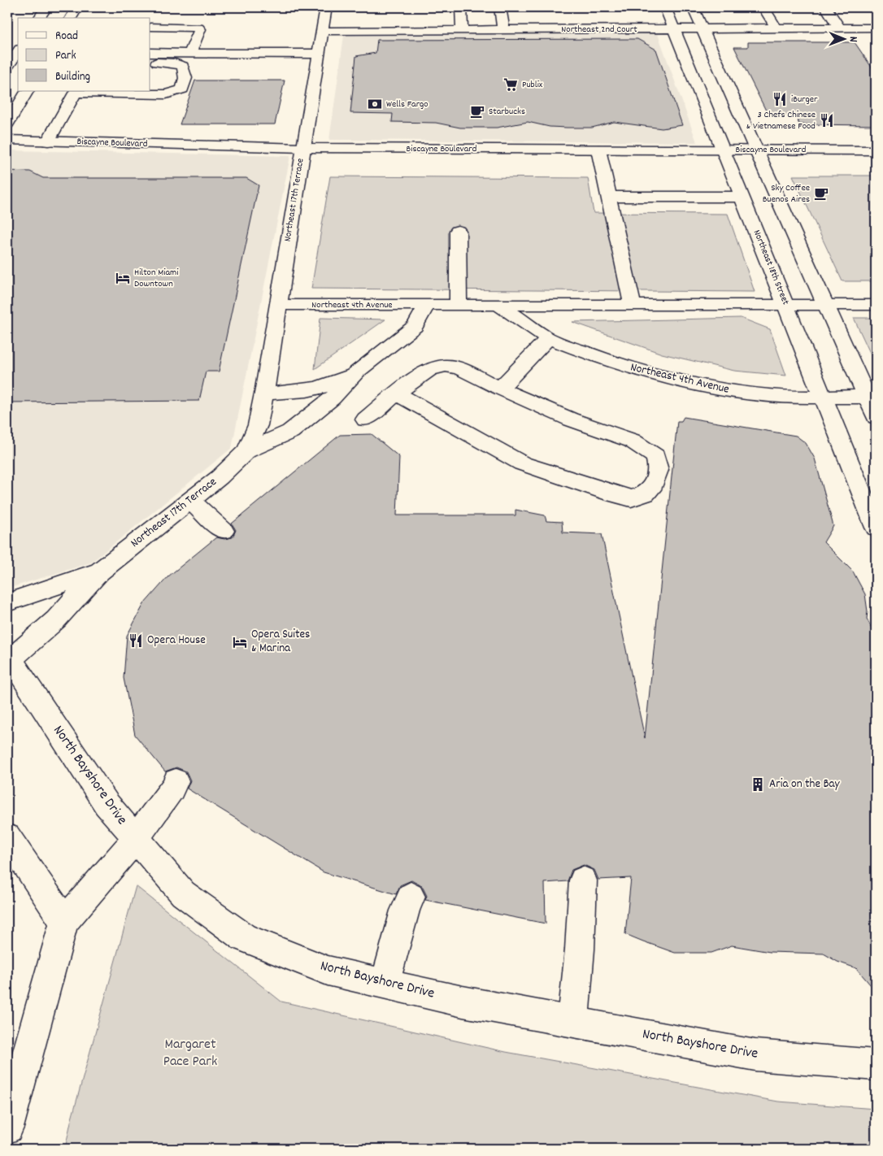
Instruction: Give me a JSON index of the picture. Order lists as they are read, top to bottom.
{
  "streets": {
    "street": [
      "Northeast 2nd Court",
      "Biscayne Boulevard",
      "Northeast 17th Terrace",
      "Northeast 18th Street",
      "Northeast 4th Avenue",
      "North Bayshore Drive"
    ]
  },
  "crossings": [
    ["Northeast 2nd Court", "Northeast 17th Terrace"],
    ["Northeast 2nd Court", "Northeast 18th Street"],
    ["Biscayne Boulevard", "Northeast 17th Terrace"],
    ["Biscayne Boulevard", "Northeast 18th Street"],
    ["Northeast 17th Terrace", "Northeast 4th Avenue"],
    ["Northeast 17th Terrace", "North Bayshore Drive"],
    ["Northeast 18th Street", "Northeast 4th Avenue"]
  ],
  "parks": ["Margaret Pace Park"],
  "places": {
    "supermarket": ["Publix"],
    "restaurant": ["iBurger", "3 Chefs Chinese & Vietnamese Food", "Opera House"],
    "bank": ["Wells Fargo"],
    "cafe": ["Starbucks", "Sky Coffee Buenos Aires"],
    "hotel": ["Hilton Miami Downtown", "Opera Suites & Marina"],
    "building": ["Aria on the Bay"]
  },
  "legend": ["Road", "Park", "Building"],
  "north": "right"
}
